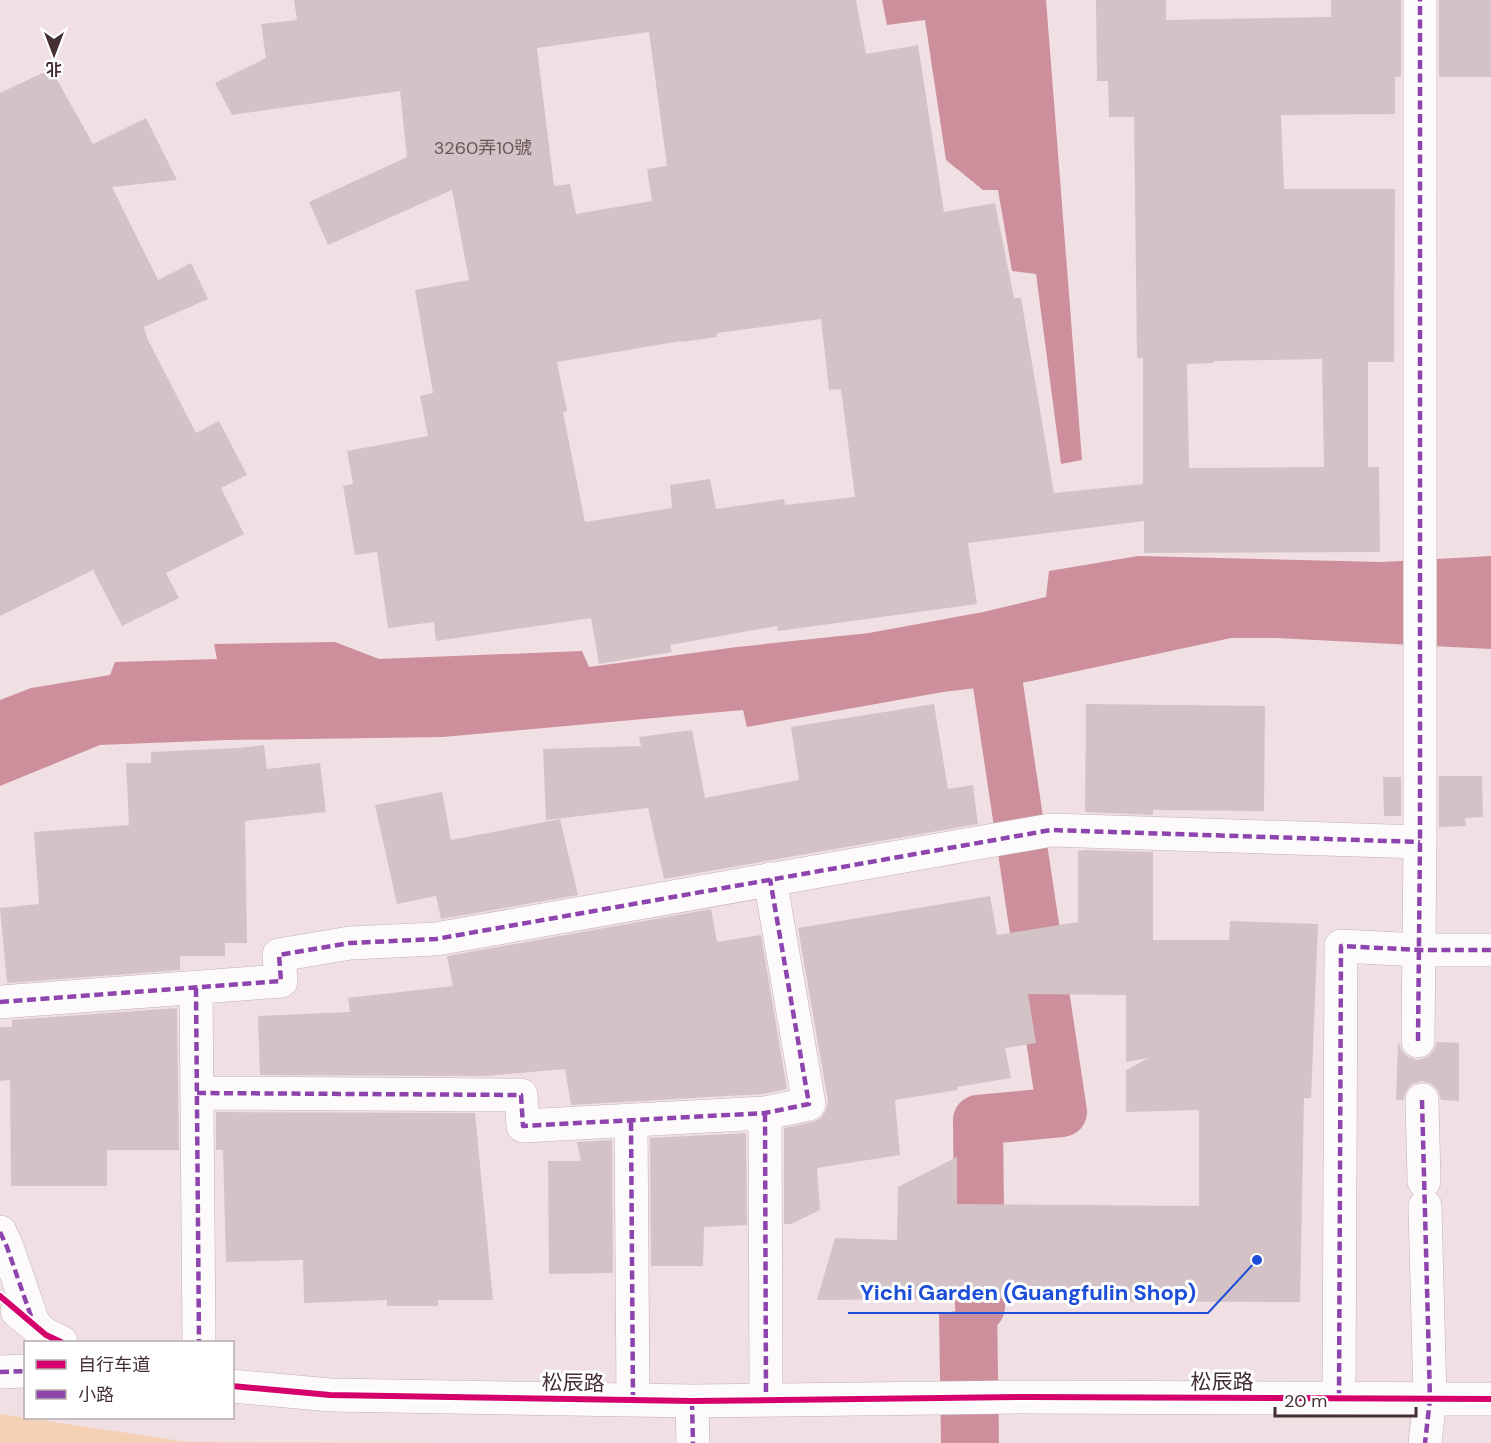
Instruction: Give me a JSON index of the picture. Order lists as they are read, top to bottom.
{
  "streets": {
    "street": ["松辰路"]
  },
  "places": ["Yichi Garden (Guangfulin Shop)"],
  "house_numbers": ["3260弄10號"],
  "legend": ["自行车道", "小路"],
  "scale_bar": "20 m",
  "north": "bottom"
}
